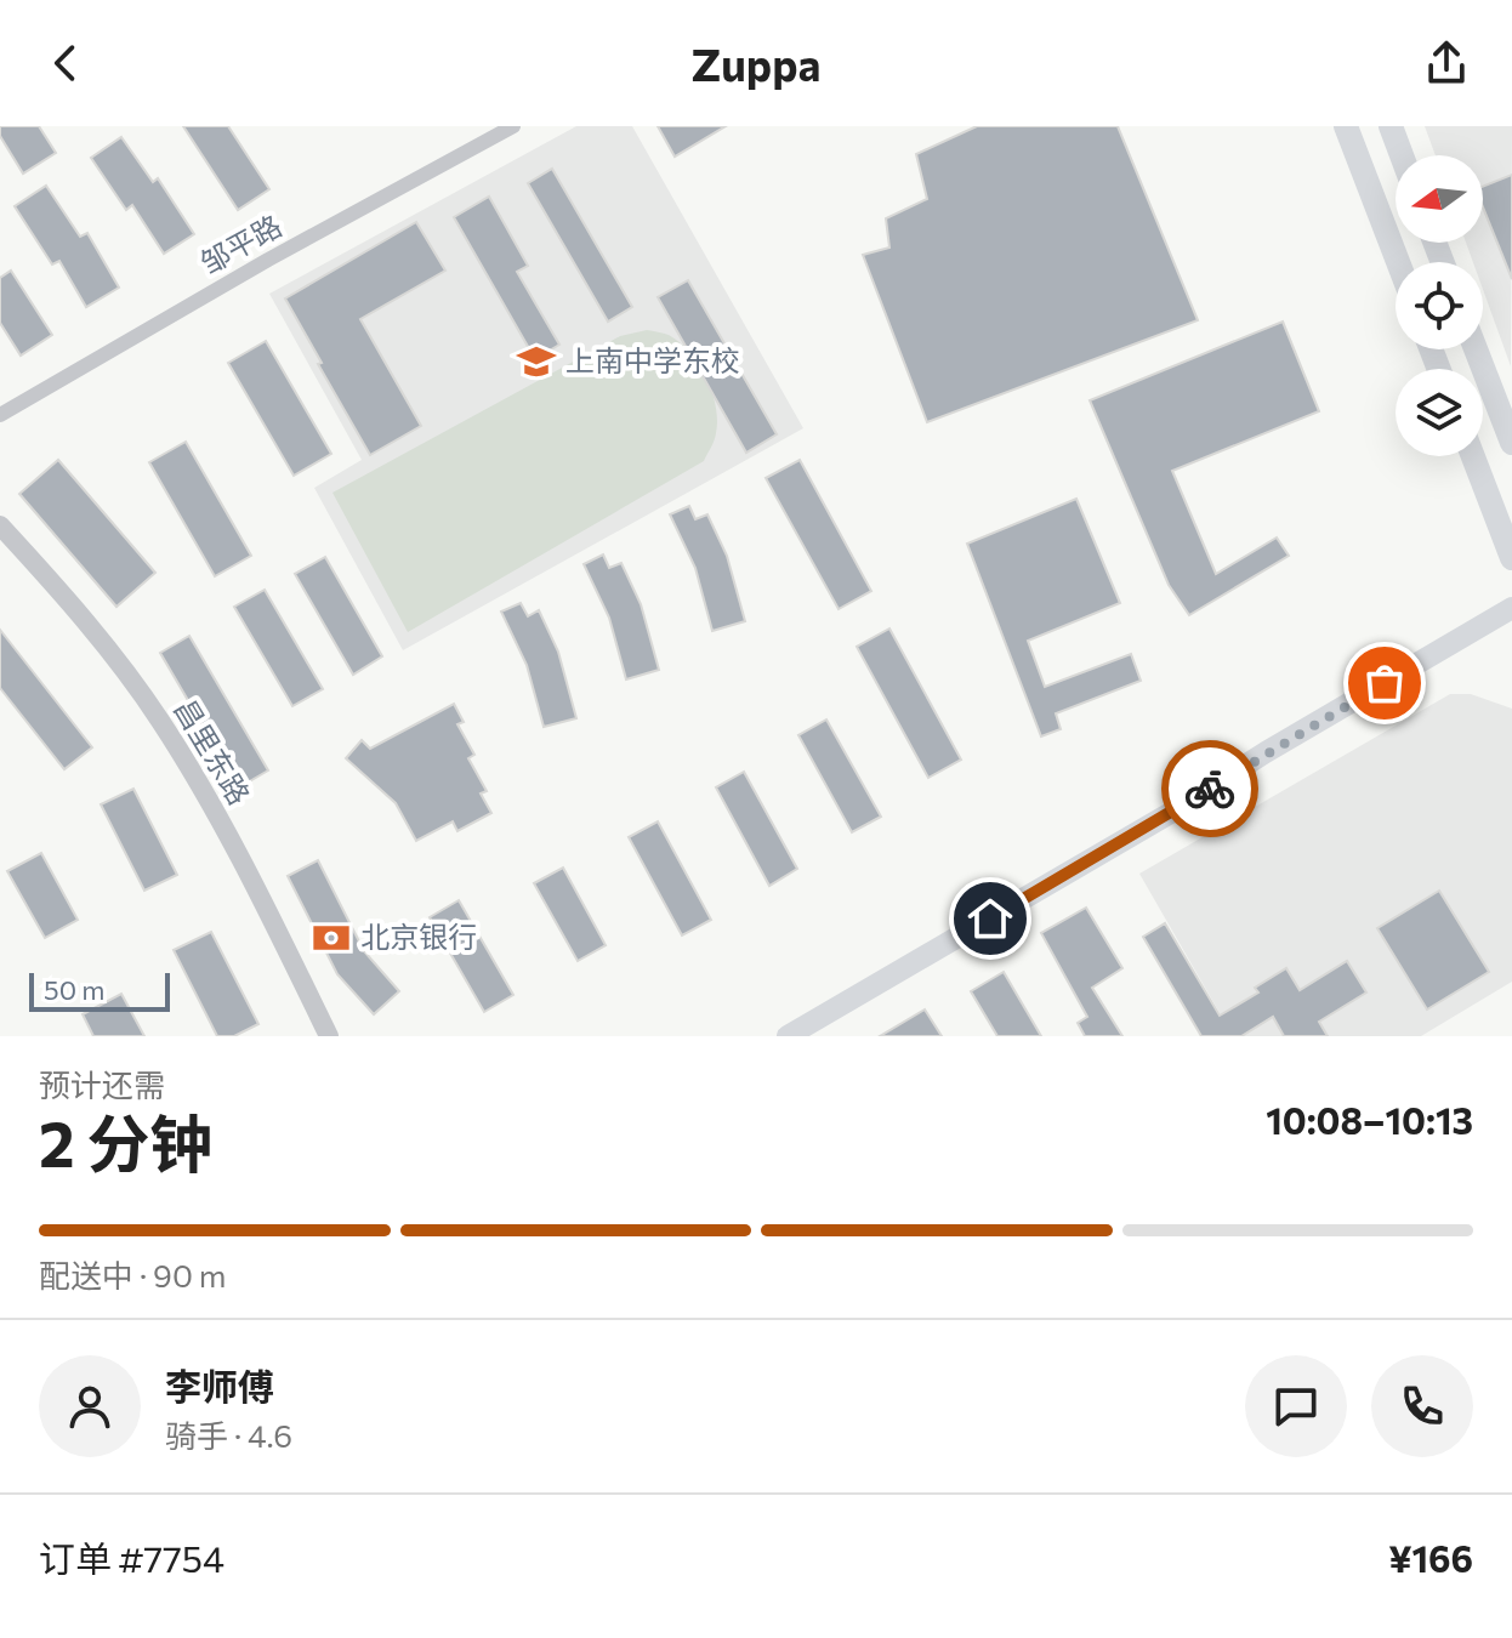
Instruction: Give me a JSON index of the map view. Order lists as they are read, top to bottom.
{
  "streets": {
    "street": ["邹平路", "昌里东路"]
  },
  "places": {
    "school or university": ["上南中学东校"],
    "bank": ["北京银行"]
  },
  "scale_bar": "50 m",
  "north": "left",
  "page": {
    "header": "Zuppa",
    "scale": "50 m",
    "heading": ["2 分钟", "预计还需", "10:08–10:13"],
    "panel": [
      "李师傅",
      "骑手 · 4.6",
      "订单 #7754",
      "¥166"
    ],
    "bar": "配送中 · 90 m"
  }
}
